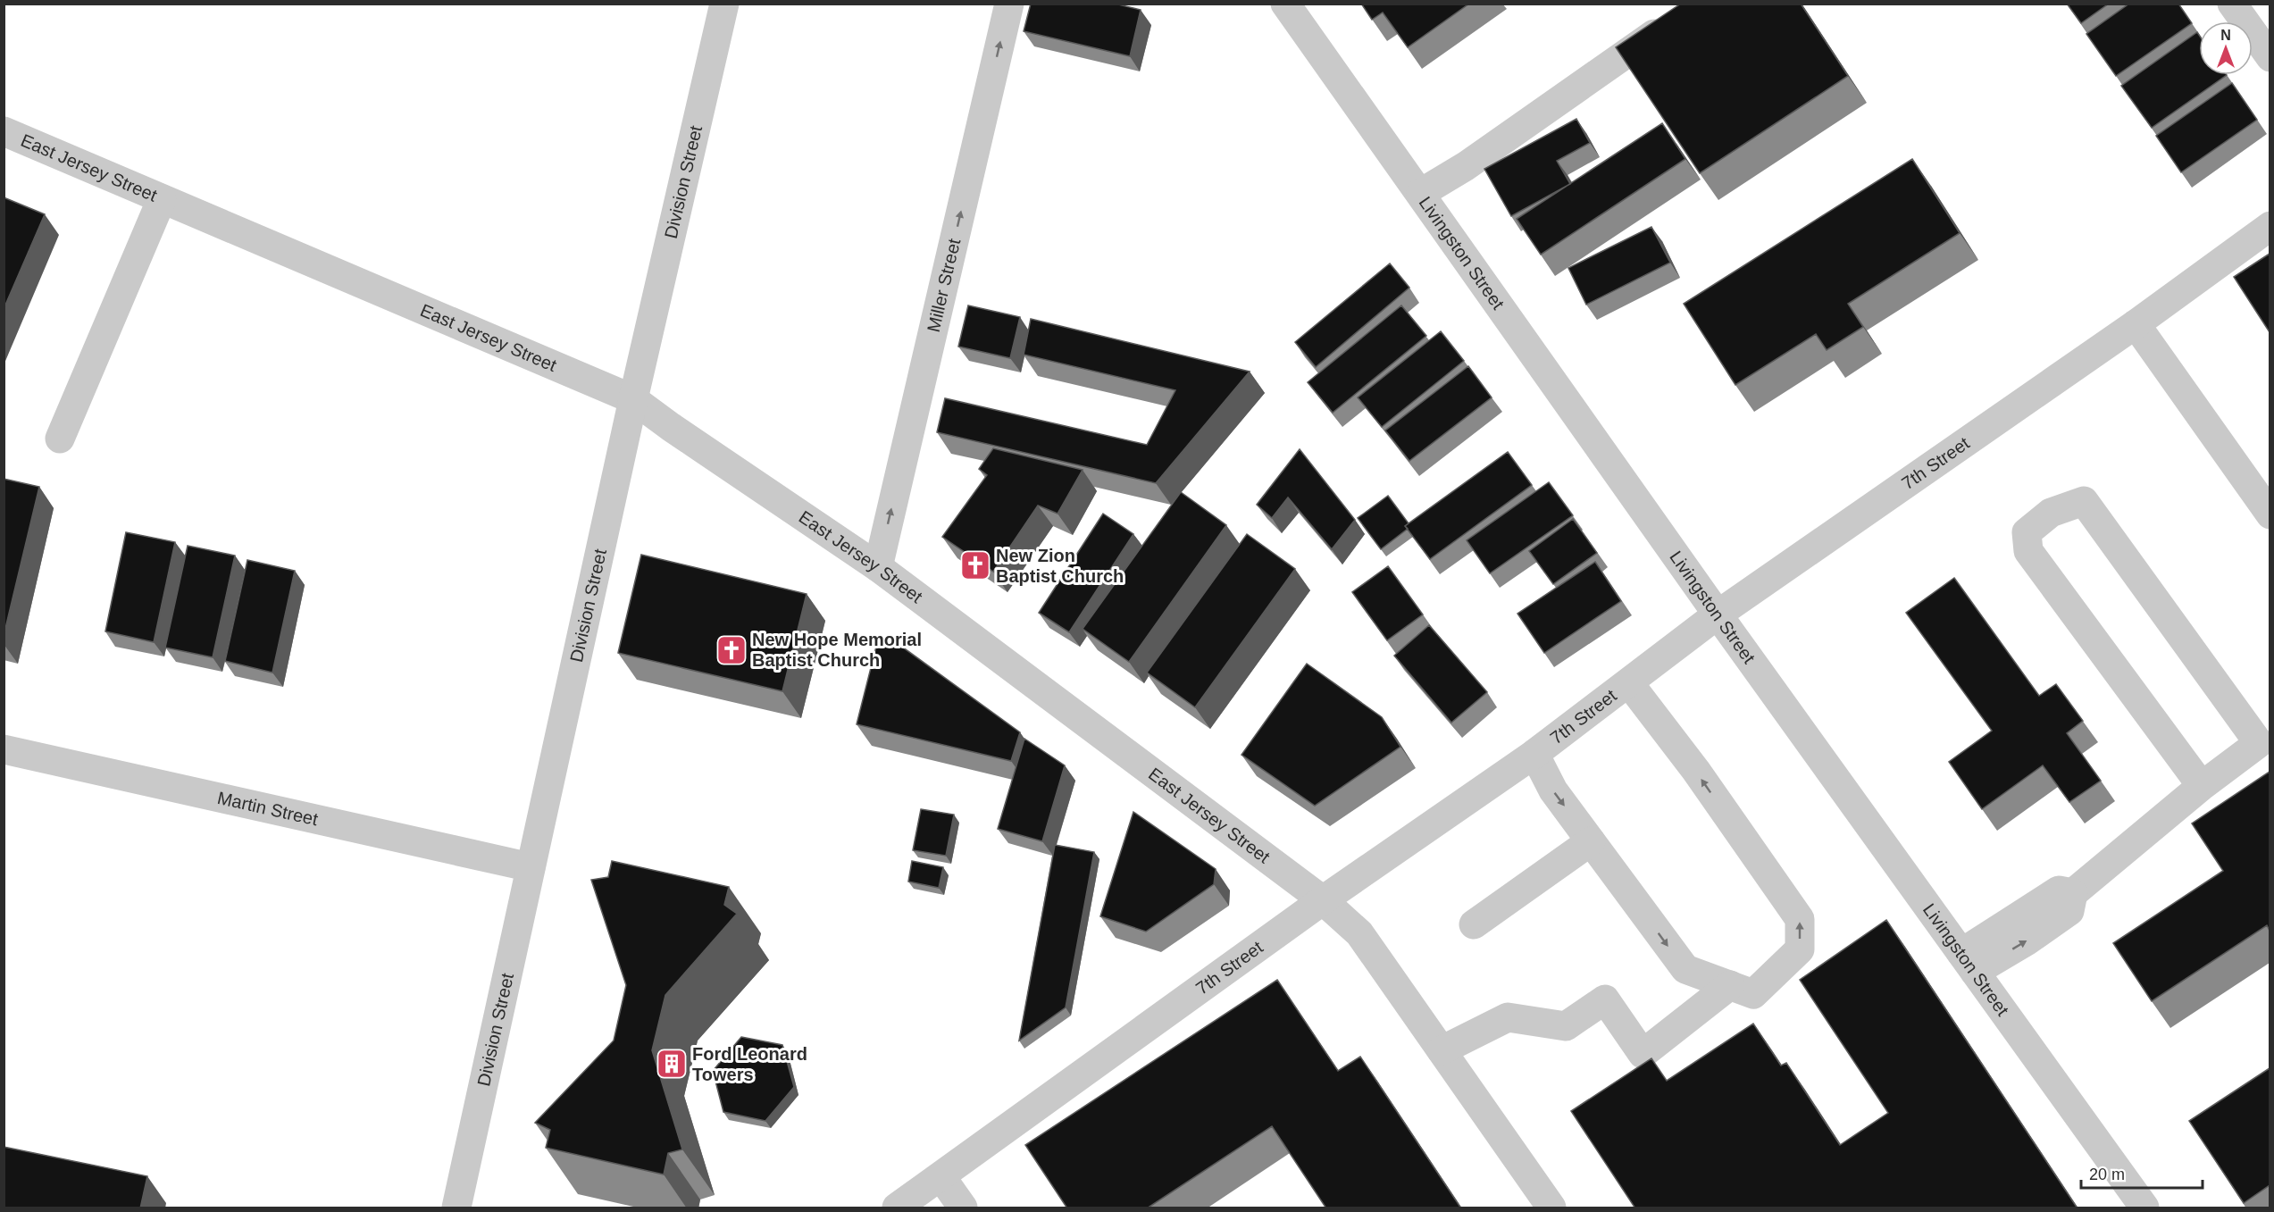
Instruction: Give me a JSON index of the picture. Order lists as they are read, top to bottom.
{
  "streets": {
    "street": [
      "East Jersey Street",
      "Division Street",
      "Livingston Street",
      "Miller Street",
      "7th Street",
      "Martin Street"
    ]
  },
  "crossings": [
    ["East Jersey Street", "Division Street"],
    ["East Jersey Street", "Miller Street"],
    ["East Jersey Street", "7th Street"],
    ["Division Street", "Martin Street"],
    ["Livingston Street", "7th Street"]
  ],
  "one_way": ["Miller Street"],
  "places": {
    "church": ["New Zion Baptist Church", "New Hope Memorial Baptist Church"],
    "building": ["Ford Leonard Towers"]
  },
  "scale_bar": "20 m",
  "north": "top"
}
